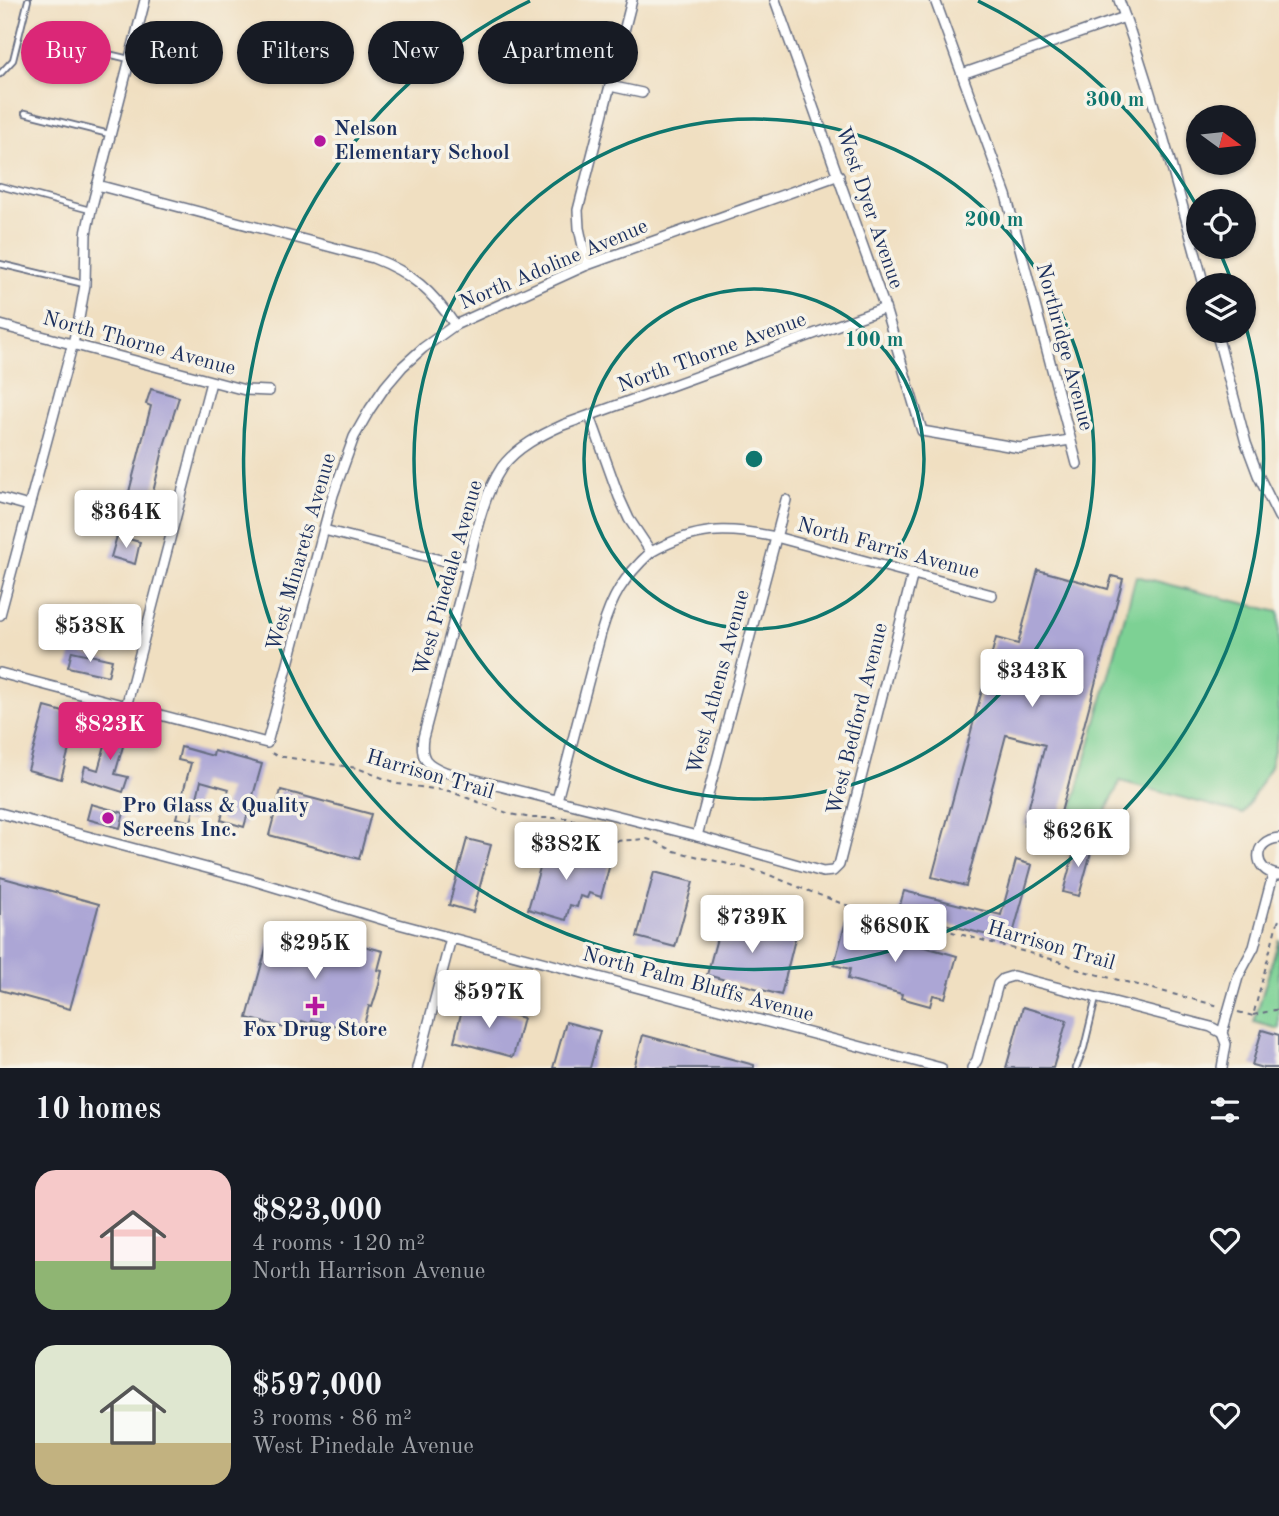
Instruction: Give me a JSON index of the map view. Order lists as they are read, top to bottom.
{
  "streets": {
    "street": [
      "West Dyer Avenue",
      "North Adoline Avenue",
      "North Thorne Avenue",
      "Northridge Avenue",
      "North Farris Avenue",
      "West Minarets Avenue",
      "West Pinedale Avenue",
      "West Athens Avenue",
      "West Bedford Avenue",
      "North Palm Bluffs Avenue"
    ],
    "path": ["Harrison Trail"]
  },
  "crossings": [
    ["West Dyer Avenue", "North Adoline Avenue"],
    ["West Dyer Avenue", "North Thorne Avenue"],
    ["West Dyer Avenue", "Northridge Avenue"],
    ["North Adoline Avenue", "West Minarets Avenue"],
    ["North Thorne Avenue", "West Pinedale Avenue"],
    ["North Farris Avenue", "West Athens Avenue"],
    ["North Farris Avenue", "West Bedford Avenue"],
    ["West Minarets Avenue", "Harrison Trail"],
    ["West Athens Avenue", "West Bedford Avenue"]
  ],
  "places": {
    "other": ["Nelson Elementary School", "Pro Glass & Quality Screens Inc."],
    "health": ["Fox Drug Store"]
  },
  "north": "right",
  "page": {
    "chip": [
      "Buy",
      "Rent",
      "Filters",
      "New",
      "Apartment"
    ],
    "price": [
      "$364K",
      "$538K",
      "$343K",
      "$823K",
      "$626K",
      "$382K",
      "$739K",
      "$680K",
      "$295K",
      "$597K"
    ],
    "heading": "10 homes",
    "list": [
      {
        "name": "$823,000",
        "note": "4 rooms · 120 m² · North Harrison Avenue"
      },
      {
        "name": "$597,000",
        "note": "3 rooms · 86 m² · West Pinedale Avenue"
      }
    ]
  },
  "rings": ["300 m", "200 m", "100 m"]
}
